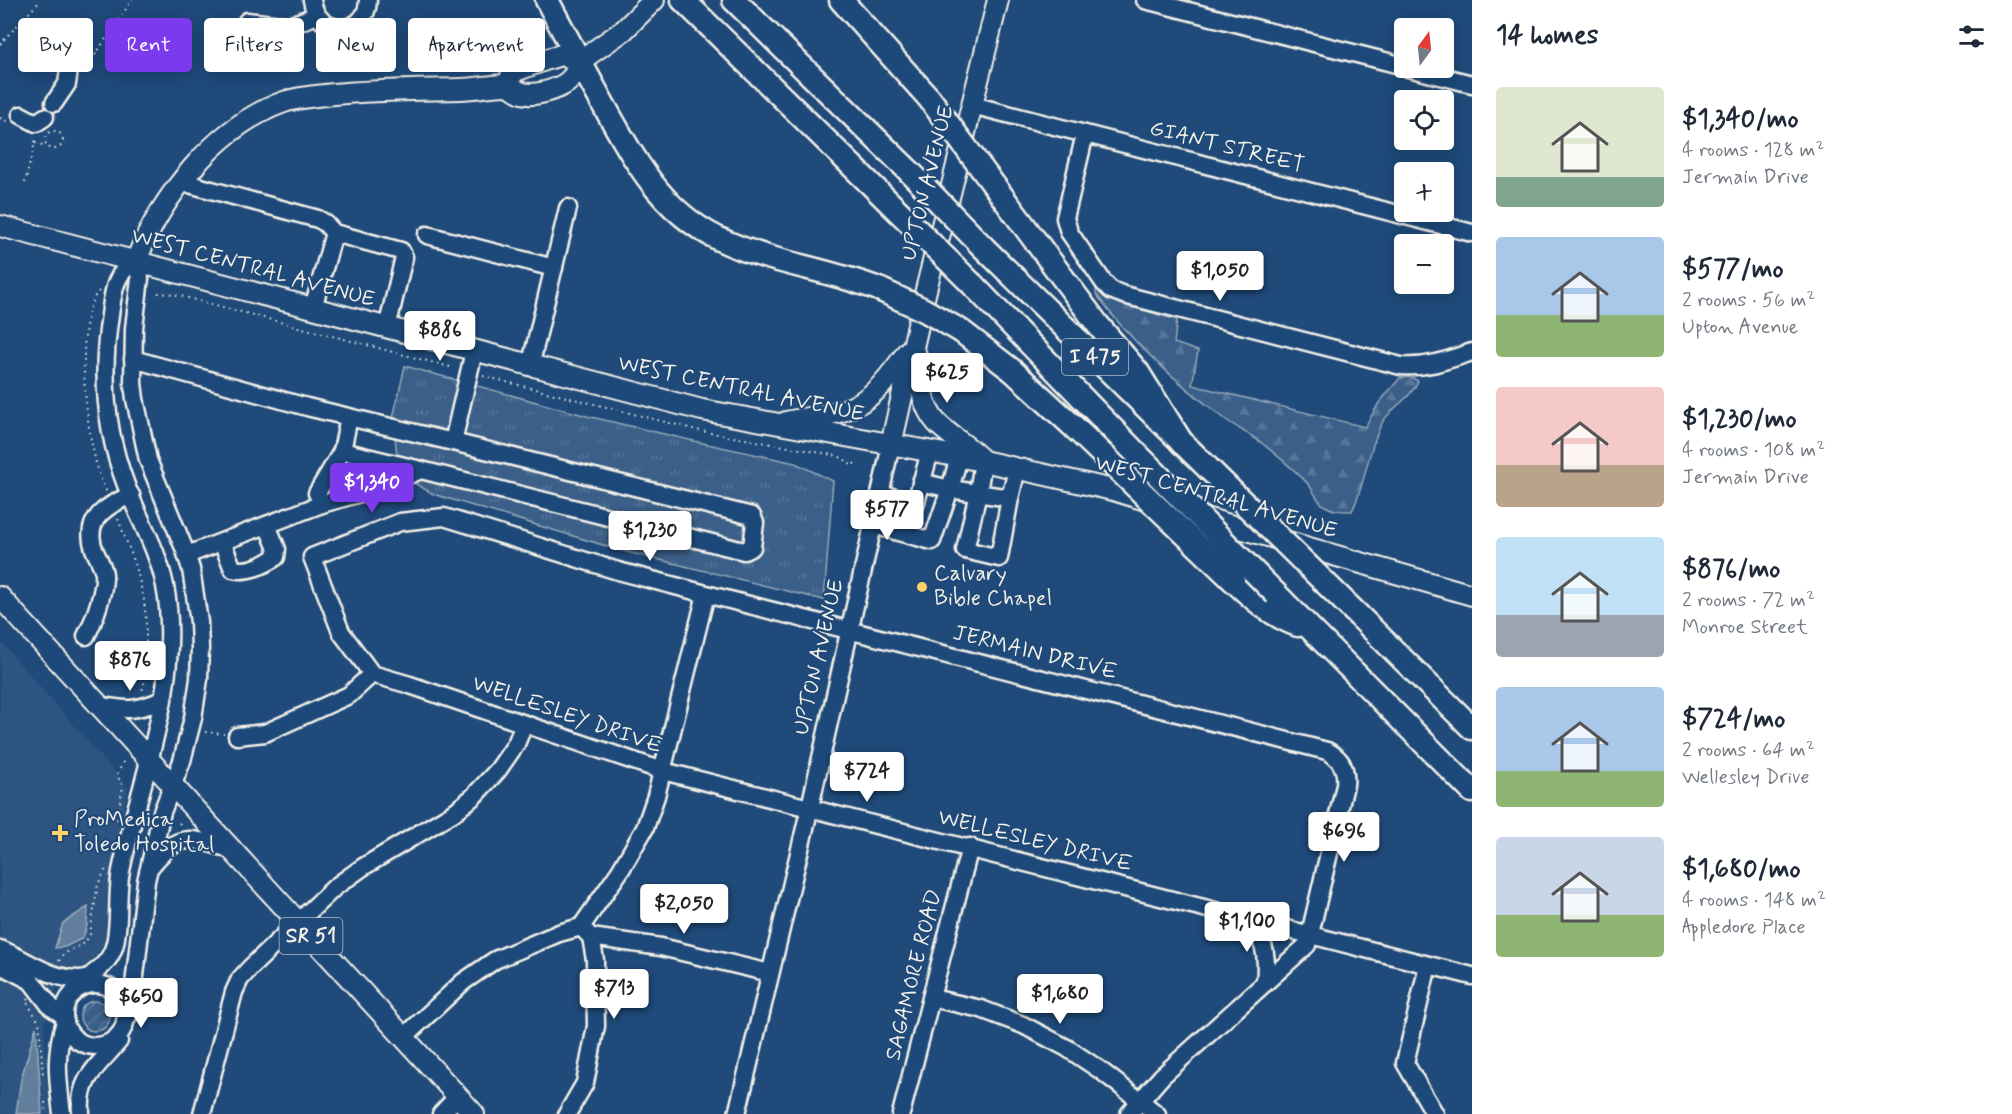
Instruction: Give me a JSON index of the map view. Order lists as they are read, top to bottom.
{
  "streets": {
    "highway": ["I 475"],
    "main road": ["UPTON AVENUE", "WEST CENTRAL AVENUE", "SR 51"],
    "street": [
      "GIANT STREET",
      "JERMAIN DRIVE",
      "WELLESLEY DRIVE",
      "SAGAMORE ROAD"
    ]
  },
  "crossings": [
    ["GIANT STREET", "UPTON AVENUE"],
    ["UPTON AVENUE", "WEST CENTRAL AVENUE"],
    ["UPTON AVENUE", "JERMAIN DRIVE"],
    ["UPTON AVENUE", "WELLESLEY DRIVE"],
    ["JERMAIN DRIVE", "WELLESLEY DRIVE"],
    ["WELLESLEY DRIVE", "SAGAMORE ROAD"]
  ],
  "places": {
    "other": ["Calvary Bible Chapel"],
    "health": ["ProMedica Toledo Hospital"]
  },
  "north": "top",
  "page": {
    "heading": "14 homes",
    "map_buttons": ["+", "−"],
    "chip": [
      "Buy",
      "Rent",
      "Filters",
      "New",
      "Apartment"
    ],
    "list": [
      {
        "name": "$1,340/mo",
        "note": "4 rooms · 128 m² · Jermain Drive"
      },
      {
        "name": "$577/mo",
        "note": "2 rooms · 56 m² · Upton Avenue"
      },
      {
        "name": "$1,230/mo",
        "note": "4 rooms · 108 m² · Jermain Drive"
      },
      {
        "name": "$876/mo",
        "note": "2 rooms · 72 m² · Monroe Street"
      },
      {
        "name": "$724/mo",
        "note": "2 rooms · 64 m² · Wellesley Drive"
      },
      {
        "name": "$1,680/mo",
        "note": "4 rooms · 148 m² · Appledore Place"
      }
    ],
    "price": [
      "$1,050",
      "$886",
      "$625",
      "$1,340",
      "$577",
      "$1,230",
      "$876",
      "$724",
      "$696",
      "$2,050",
      "$1,100",
      "$713",
      "$1,680",
      "$650"
    ]
  }
}
